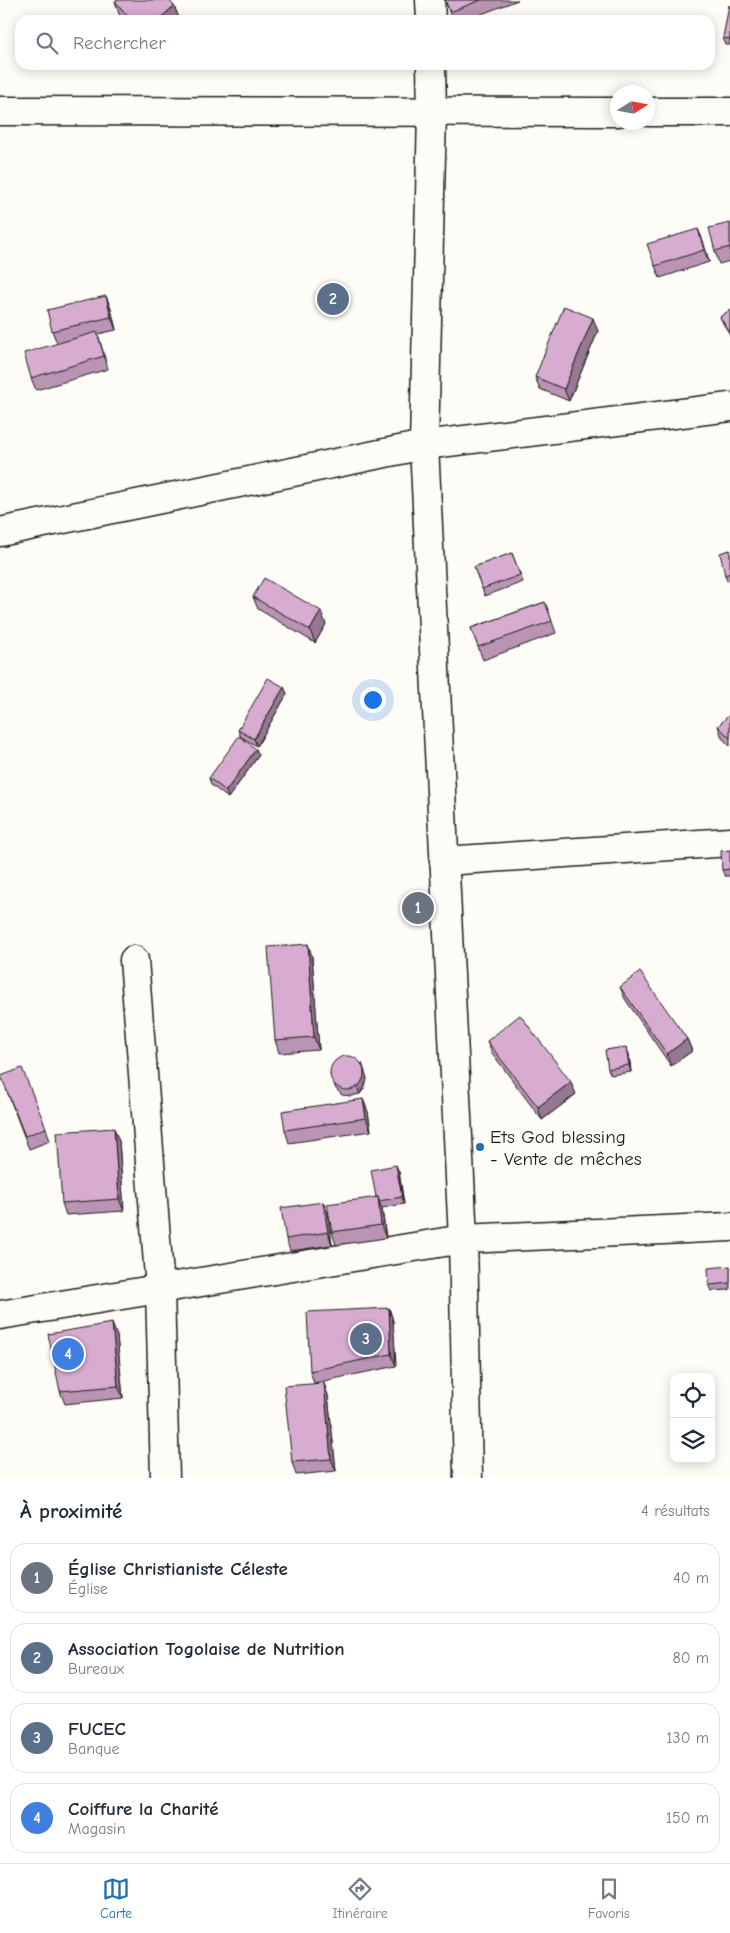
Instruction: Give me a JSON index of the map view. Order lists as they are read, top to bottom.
{
  "places": ["Ets God blessing - Vente de mêches"],
  "north": "right",
  "page": {
    "search": "Rechercher",
    "pins": [
      "2",
      "1",
      "3",
      "4"
    ],
    "heading": ["À proximité", "4 résultats"],
    "list": [
      {
        "mark": "1",
        "name": "Église Christianiste Céleste",
        "note": "Église",
        "value": "40 m"
      },
      {
        "mark": "2",
        "name": "Association Togolaise de Nutrition",
        "note": "Bureaux",
        "value": "80 m"
      },
      {
        "mark": "3",
        "name": "FUCEC",
        "note": "Banque",
        "value": "130 m"
      },
      {
        "mark": "4",
        "name": "Coiffure la Charité",
        "note": "Magasin",
        "value": "150 m"
      }
    ],
    "nav": ["Carte", "Itinéraire", "Favoris"]
  }
}
